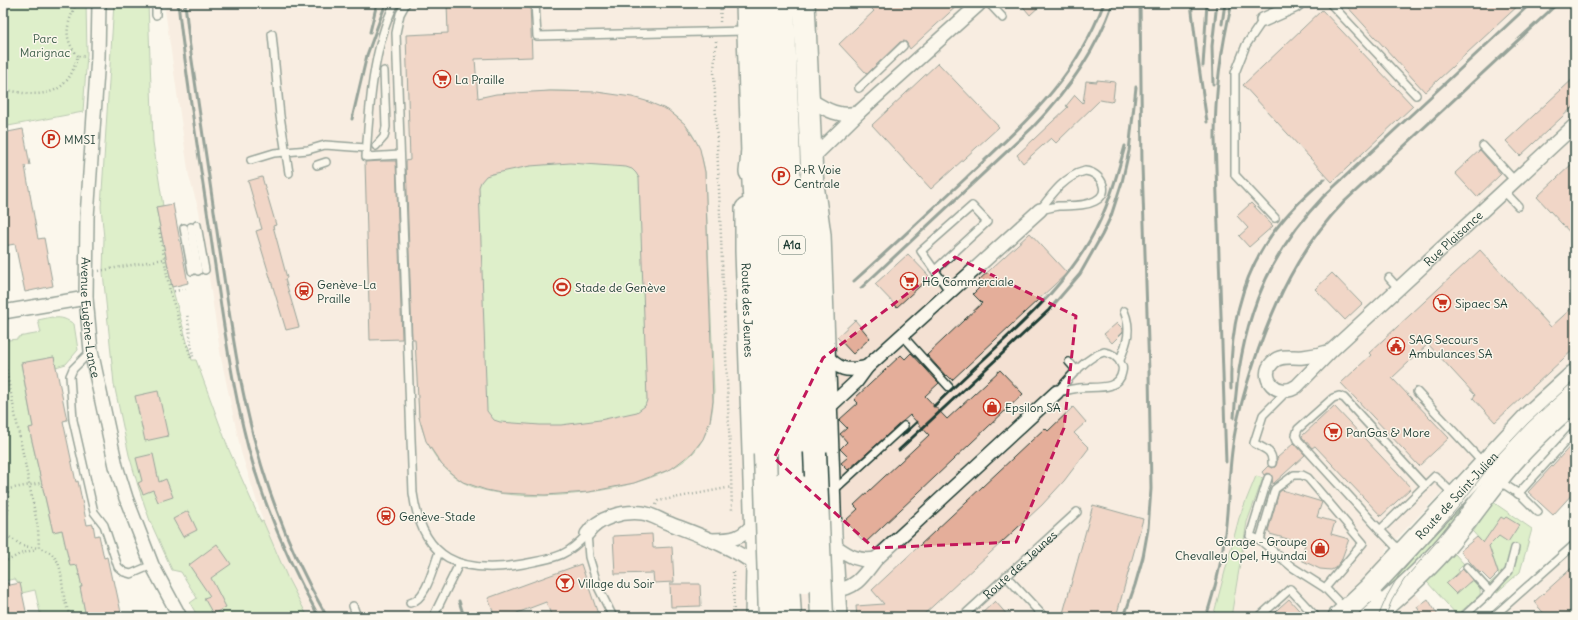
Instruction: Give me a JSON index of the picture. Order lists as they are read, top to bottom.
{
  "streets": {
    "highway": ["A1a"],
    "main road": ["Route des Jeunes", "Route de Saint-Julien"],
    "street": ["Rue Plaisance", "Avenue Eugène-Lance"]
  },
  "parks": ["Parc Marignac"],
  "places": {
    "supermarket": [
      "La Praille",
      "HG Commerciale",
      "Sipaec SA",
      "PanGas & More"
    ],
    "parking": ["MMSI", "P+R Voie Centrale"],
    "sports": ["Stade de Genève"],
    "station": ["Genève-La Praille", "Genève-Stade"],
    "public building": ["SAG Secours Ambulances SA"],
    "shop": ["Epsilon SA", "Garage - Groupe Chevalley Opel, Hyundai"],
    "bar": ["Village du Soir"]
  }
}
